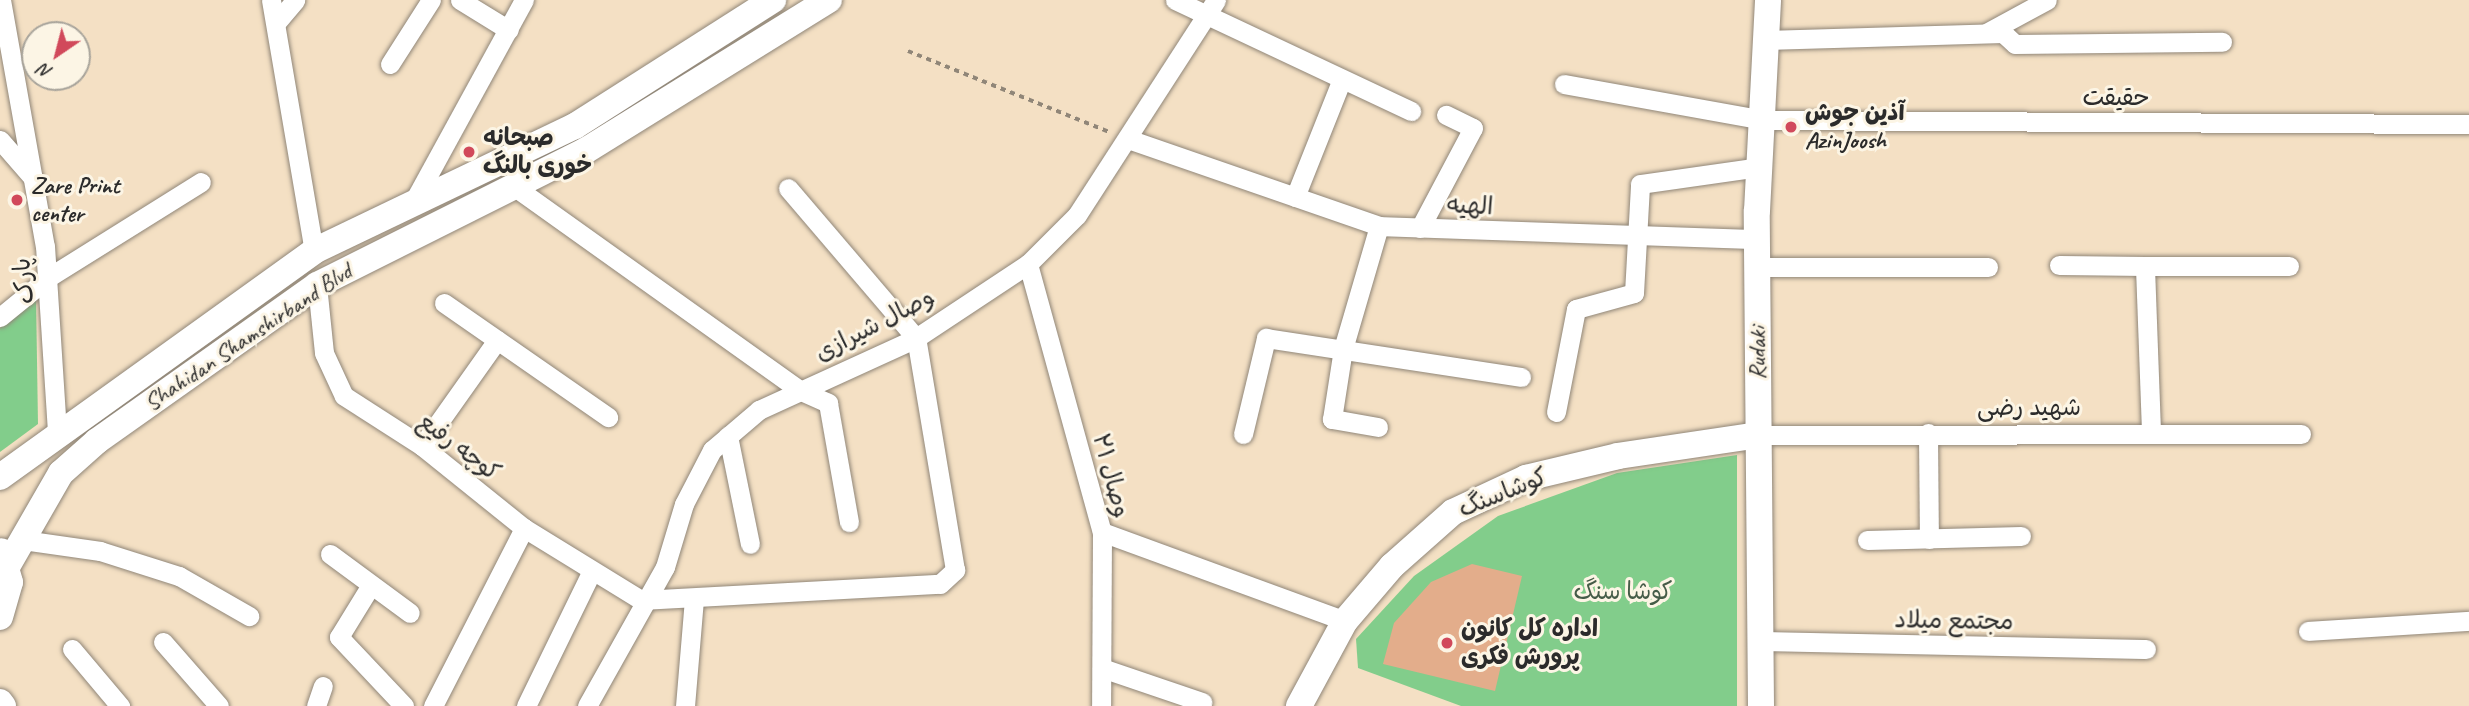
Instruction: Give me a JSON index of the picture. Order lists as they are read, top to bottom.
{
  "streets": {
    "main road": ["Shahidan Shamshirband Blvd", "Rudaki", "کوشاسنگ"],
    "street": [
      "حقیقت",
      "الهیه",
      "پارک",
      "وصال شیرازی",
      "شهید رضی",
      "کوچه رفیع",
      "وصال ۲۱",
      "مجتمع میلاد"
    ]
  },
  "crossings": [
    ["حقیقت", "Rudaki"],
    ["الهیه", "وصال شیرازی"],
    ["الهیه", "Rudaki"],
    ["پارک", "Shahidan Shamshirband Blvd"],
    ["وصال شیرازی", "کوچه رفیع"],
    ["وصال شیرازی", "وصال ۲۱"],
    ["Shahidan Shamshirband Blvd", "کوچه رفیع"],
    ["Rudaki", "شهید رضی"],
    ["Rudaki", "کوشاسنگ"],
    ["Rudaki", "مجتمع میلاد"],
    ["شهید رضی", "کوشاسنگ"]
  ],
  "parks": ["کوشا سنگ"],
  "places": [
    "آذین جوش AzinJoosh",
    "صبحانه خوری بالنگ",
    "Zare Print center",
    "اداره کل کانون پرورش فکری"
  ],
  "north": "bottom left"
}
